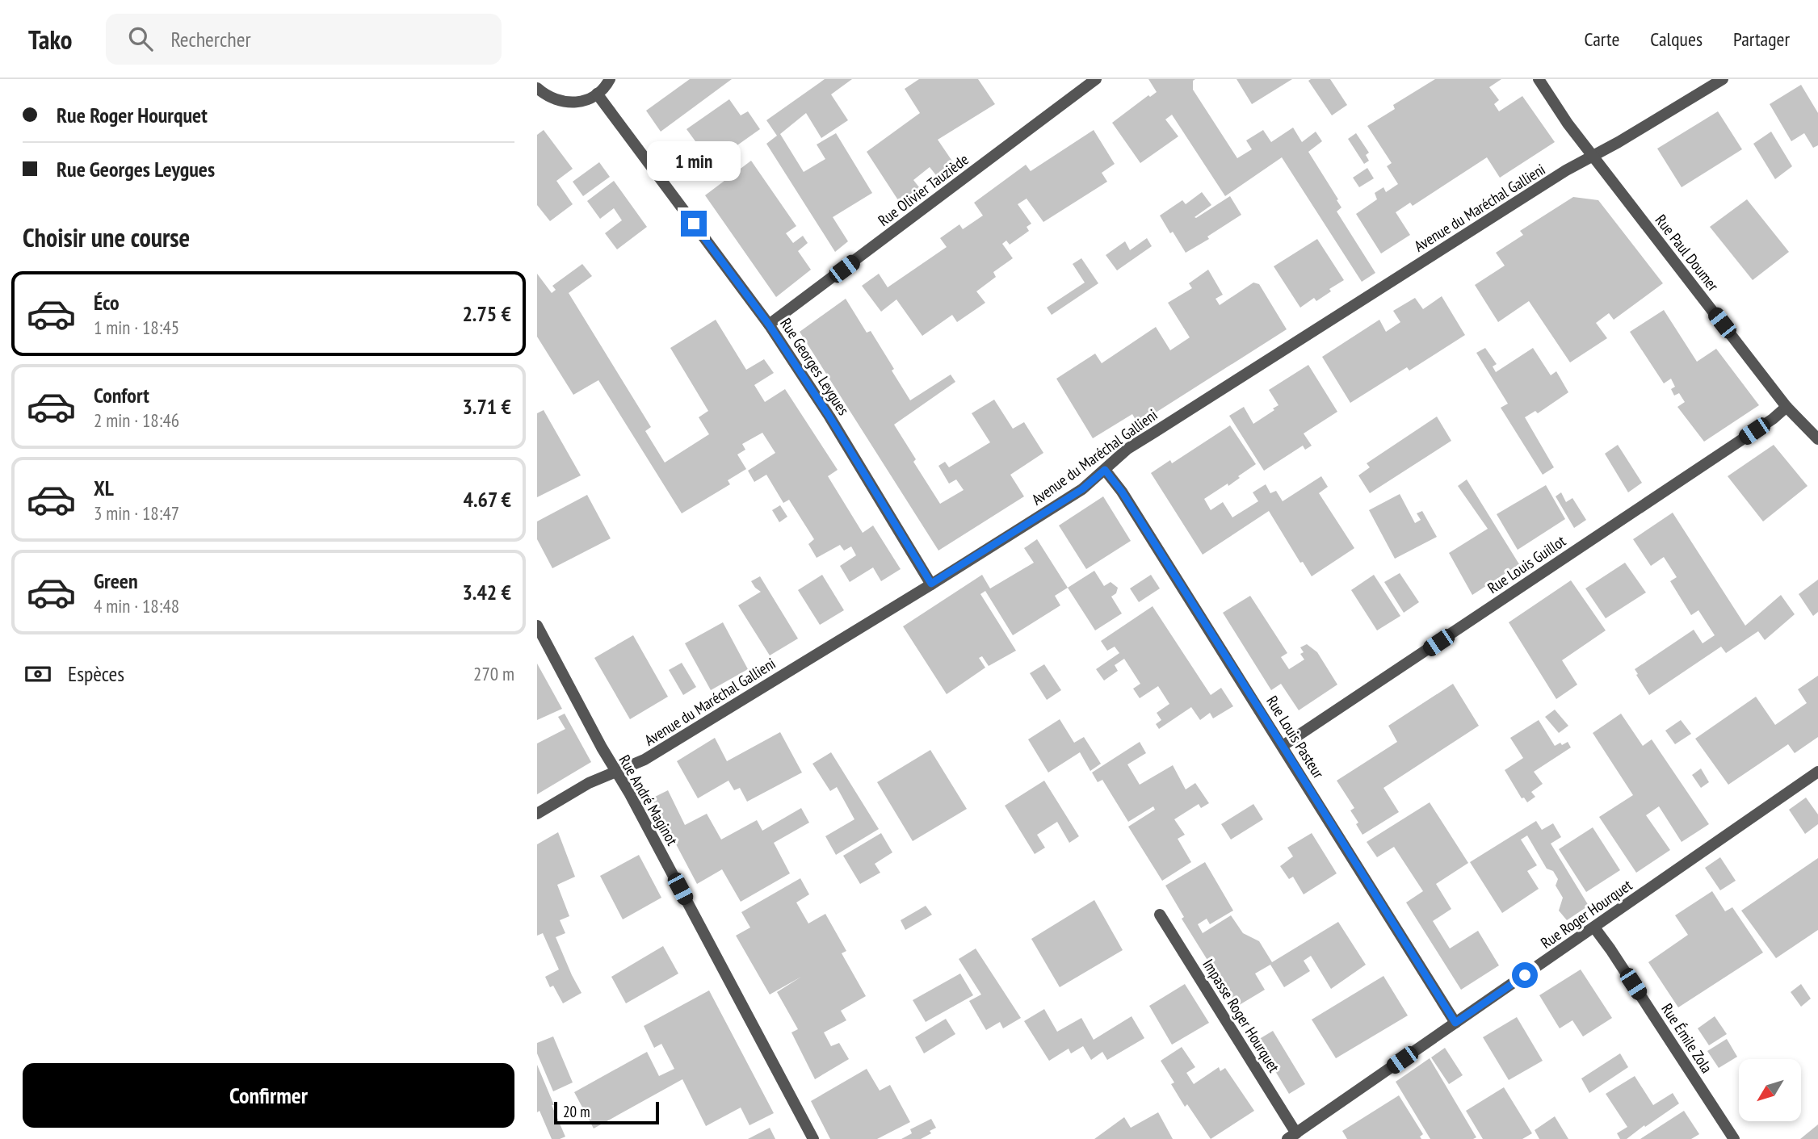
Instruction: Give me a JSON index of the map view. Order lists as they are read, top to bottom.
{
  "streets": {
    "street": [
      "Rue Olivier Tauziède",
      "Avenue du Maréchal Gallieni",
      "Rue Paul Doumer",
      "Rue Georges Leygues",
      "Rue Louis Guillot",
      "Rue Louis Pasteur",
      "Rue André Maginot",
      "Rue Roger Hourquet",
      "Impasse Roger Hourquet",
      "Rue Émile Zola"
    ]
  },
  "crossings": [
    ["Rue Olivier Tauziède", "Rue Georges Leygues"],
    ["Avenue du Maréchal Gallieni", "Rue Paul Doumer"],
    ["Avenue du Maréchal Gallieni", "Rue Georges Leygues"],
    ["Avenue du Maréchal Gallieni", "Rue Louis Pasteur"],
    ["Avenue du Maréchal Gallieni", "Rue André Maginot"],
    ["Rue Paul Doumer", "Rue Louis Guillot"],
    ["Rue Louis Guillot", "Rue Louis Pasteur"],
    ["Rue Louis Pasteur", "Rue Roger Hourquet"],
    ["Rue Roger Hourquet", "Impasse Roger Hourquet"],
    ["Rue Roger Hourquet", "Rue Émile Zola"]
  ],
  "scale_bar": "20 m",
  "north": "bottom left",
  "page": {
    "header": "Tako",
    "search": "Rechercher",
    "nav": ["Carte", "Calques", "Partager"],
    "banner": ["Rue Roger Hourquet", "Rue Georges Leygues"],
    "bubble": "1 min",
    "heading": "Choisir une course",
    "list": [
      {
        "name": "Éco",
        "note": "1 min · 18:45",
        "value": "2.75 €"
      },
      {
        "name": "Confort",
        "note": "2 min · 18:46",
        "value": "3.71 €"
      },
      {
        "name": "XL",
        "note": "3 min · 18:47",
        "value": "4.67 €"
      },
      {
        "name": "Green",
        "note": "4 min · 18:48",
        "value": "3.42 €"
      }
    ],
    "pay": ["Espèces", "270 m"],
    "buttons": "Confirmer",
    "scale": "20 m"
  }
}
